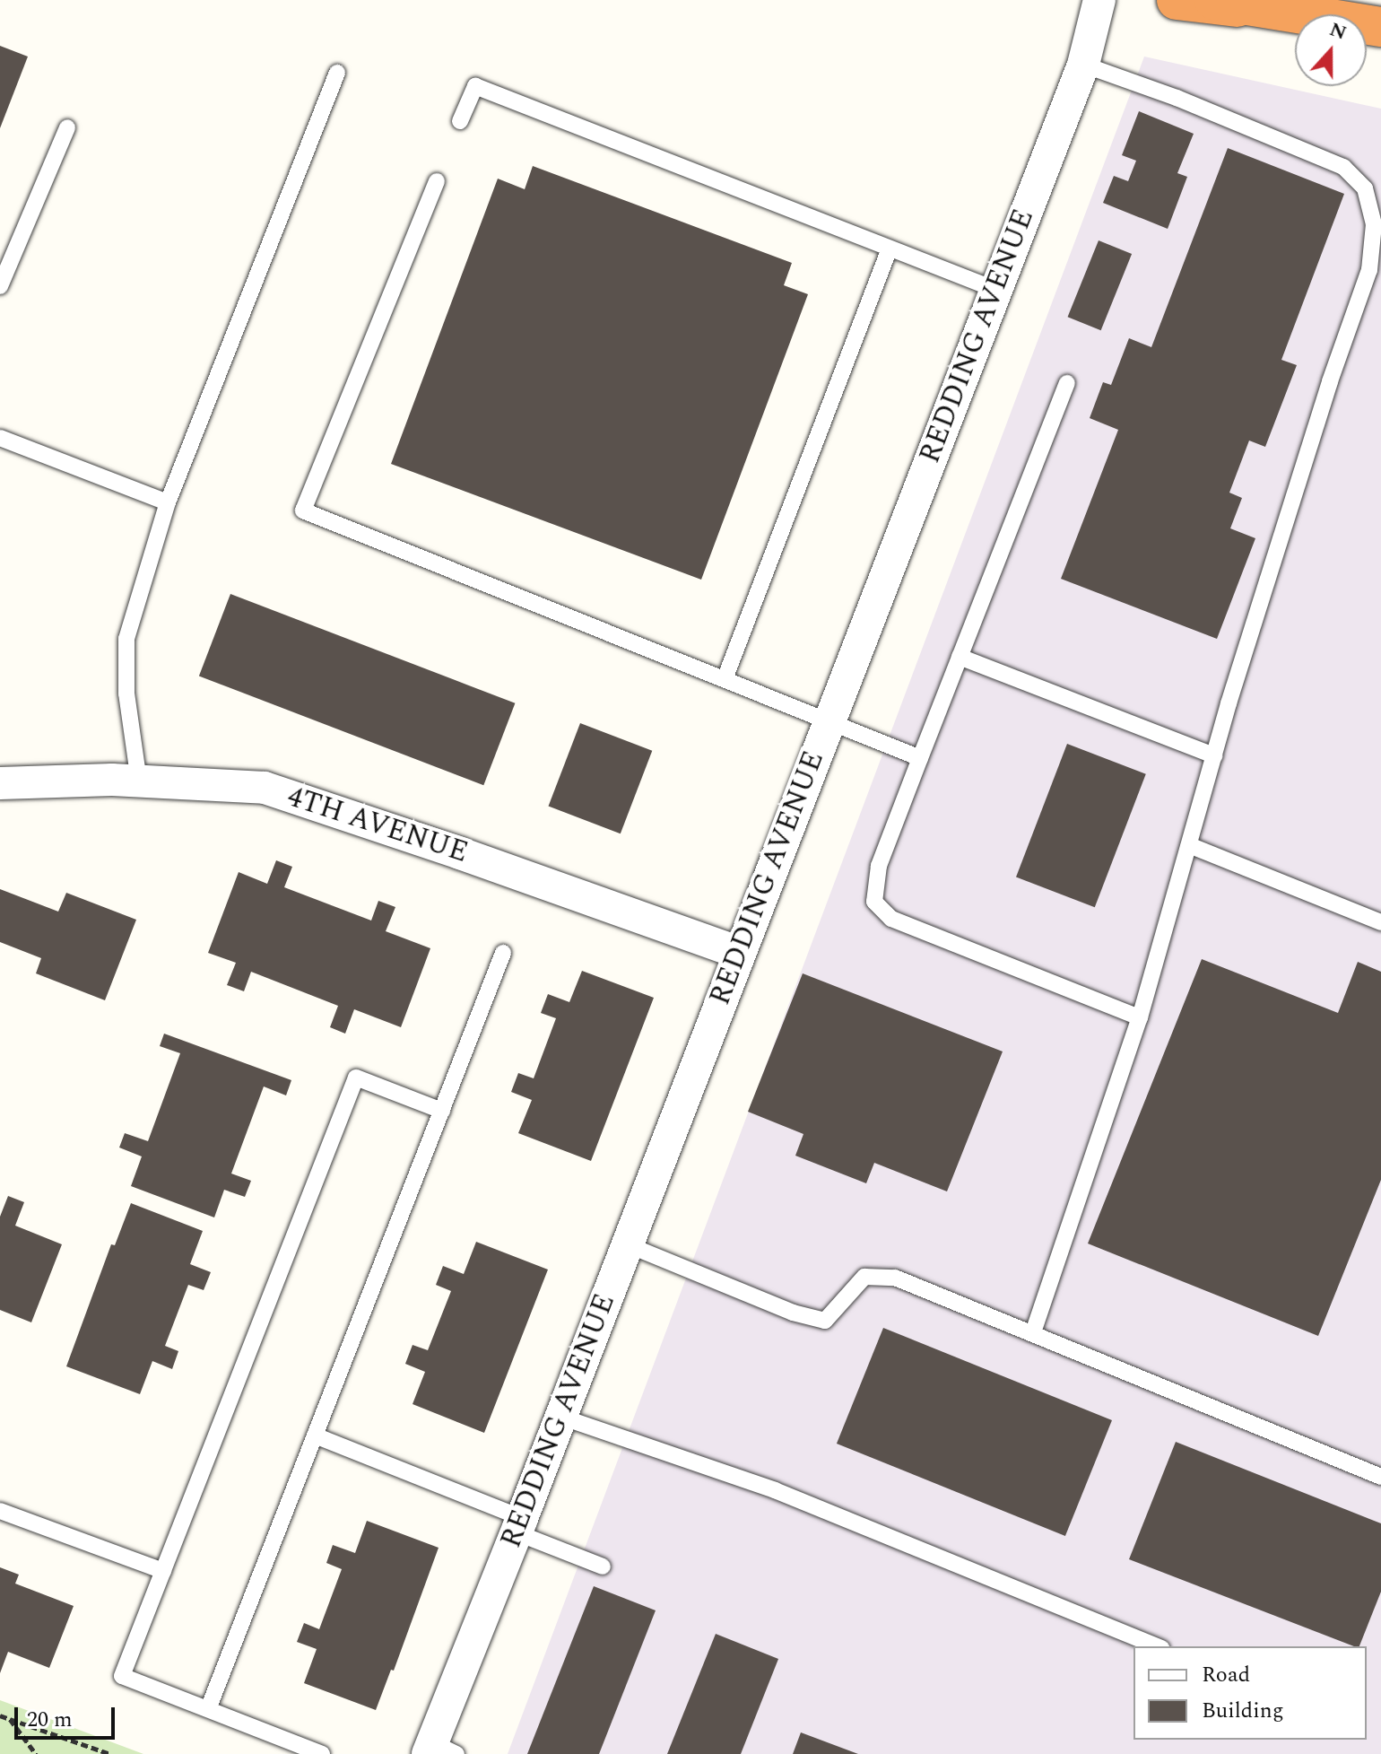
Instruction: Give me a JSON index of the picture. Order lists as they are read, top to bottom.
{
  "streets": {
    "street": ["REDDING AVENUE", "4TH AVENUE"]
  },
  "crossings": [
    ["REDDING AVENUE", "4TH AVENUE"]
  ],
  "legend": ["Road", "Building"],
  "scale_bar": "20 m",
  "north": "top"
}
